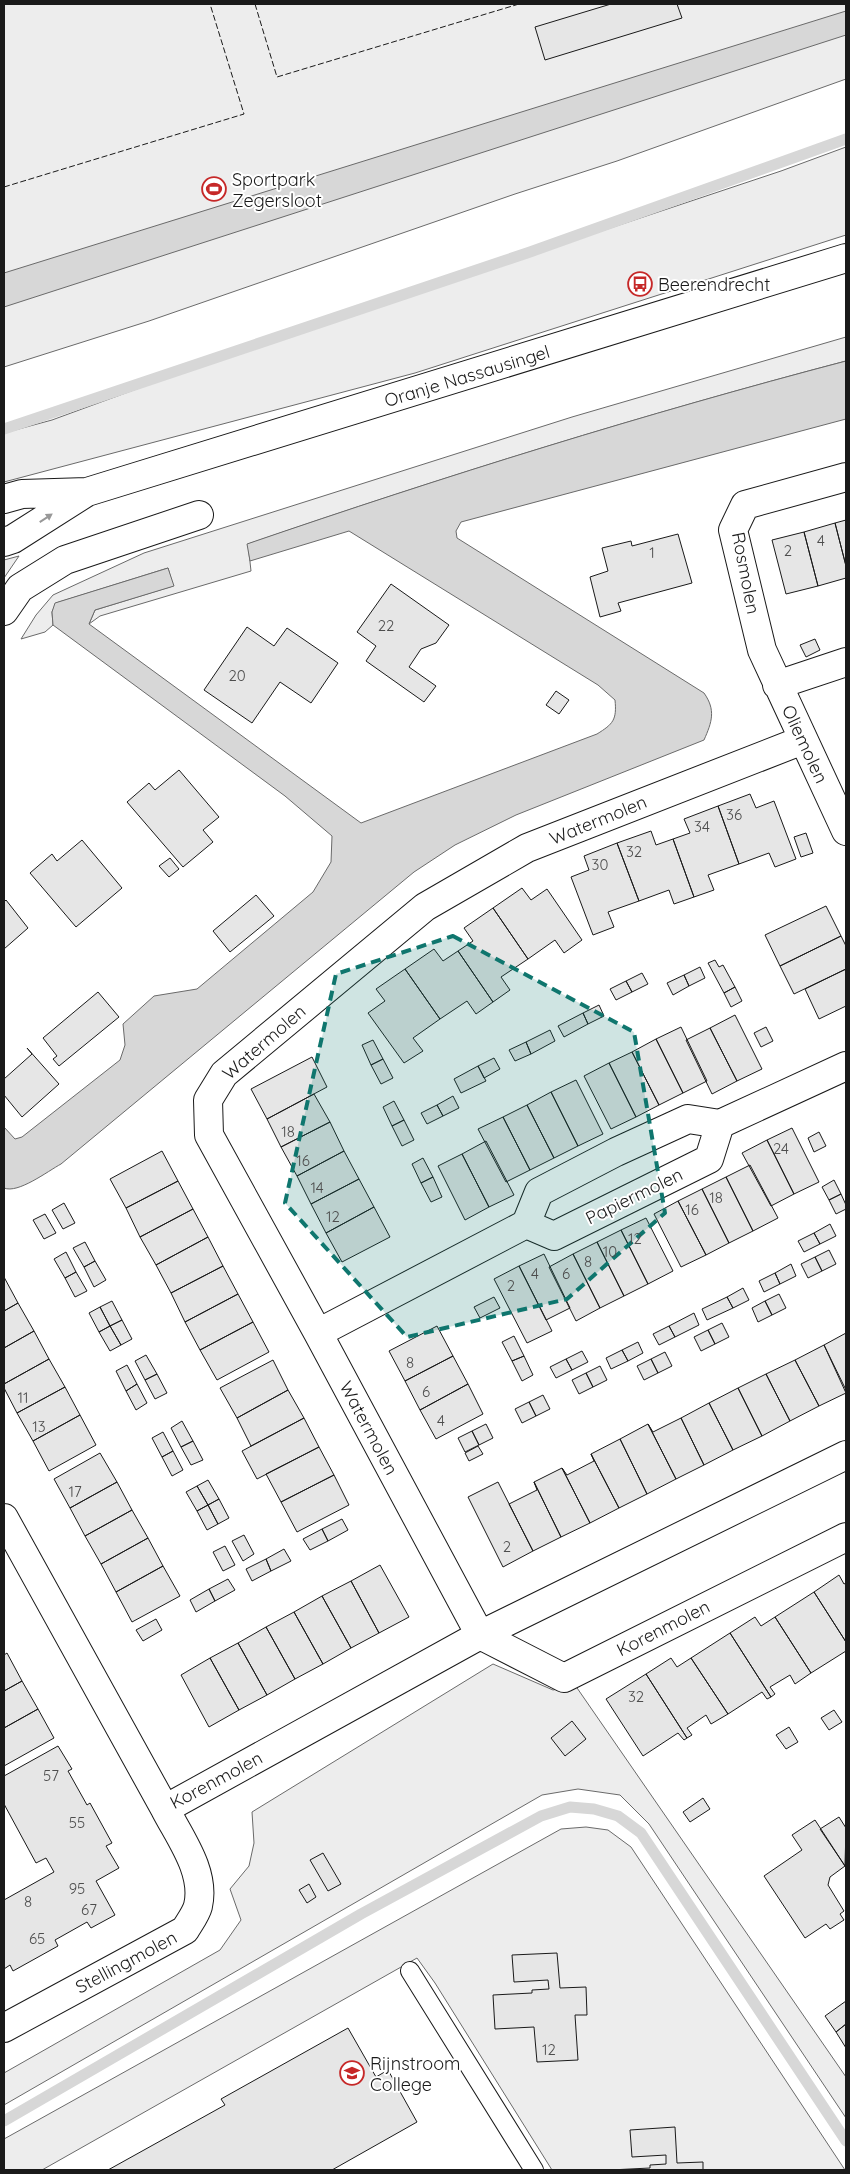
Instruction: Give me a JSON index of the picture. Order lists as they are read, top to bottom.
{
  "streets": {
    "street": [
      "Oranje Nassausingel",
      "Rosmolen",
      "Oliemolen",
      "Watermolen",
      "Papiermolen",
      "Korenmolen",
      "Stellingmolen"
    ]
  },
  "crossings": [
    ["Rosmolen", "Oliemolen"],
    ["Oliemolen", "Watermolen"],
    ["Watermolen", "Korenmolen"],
    ["Korenmolen", "Stellingmolen"]
  ],
  "places": {
    "sports": ["Sportpark Zegersloot"],
    "bus stop": ["Beerendrecht"],
    "school or university": ["Rijnstroom College"]
  },
  "house_numbers": [
    "4",
    "2",
    "1",
    "22",
    "20",
    "36",
    "34",
    "32",
    "30",
    "18",
    "24",
    "16",
    "14",
    "18",
    "16",
    "12",
    "12",
    "10",
    "8",
    "4",
    "6",
    "2",
    "8",
    "6",
    "11",
    "4",
    "13",
    "17",
    "2",
    "32",
    "57",
    "55",
    "95",
    "8",
    "67",
    "65",
    "12"
  ]
}
